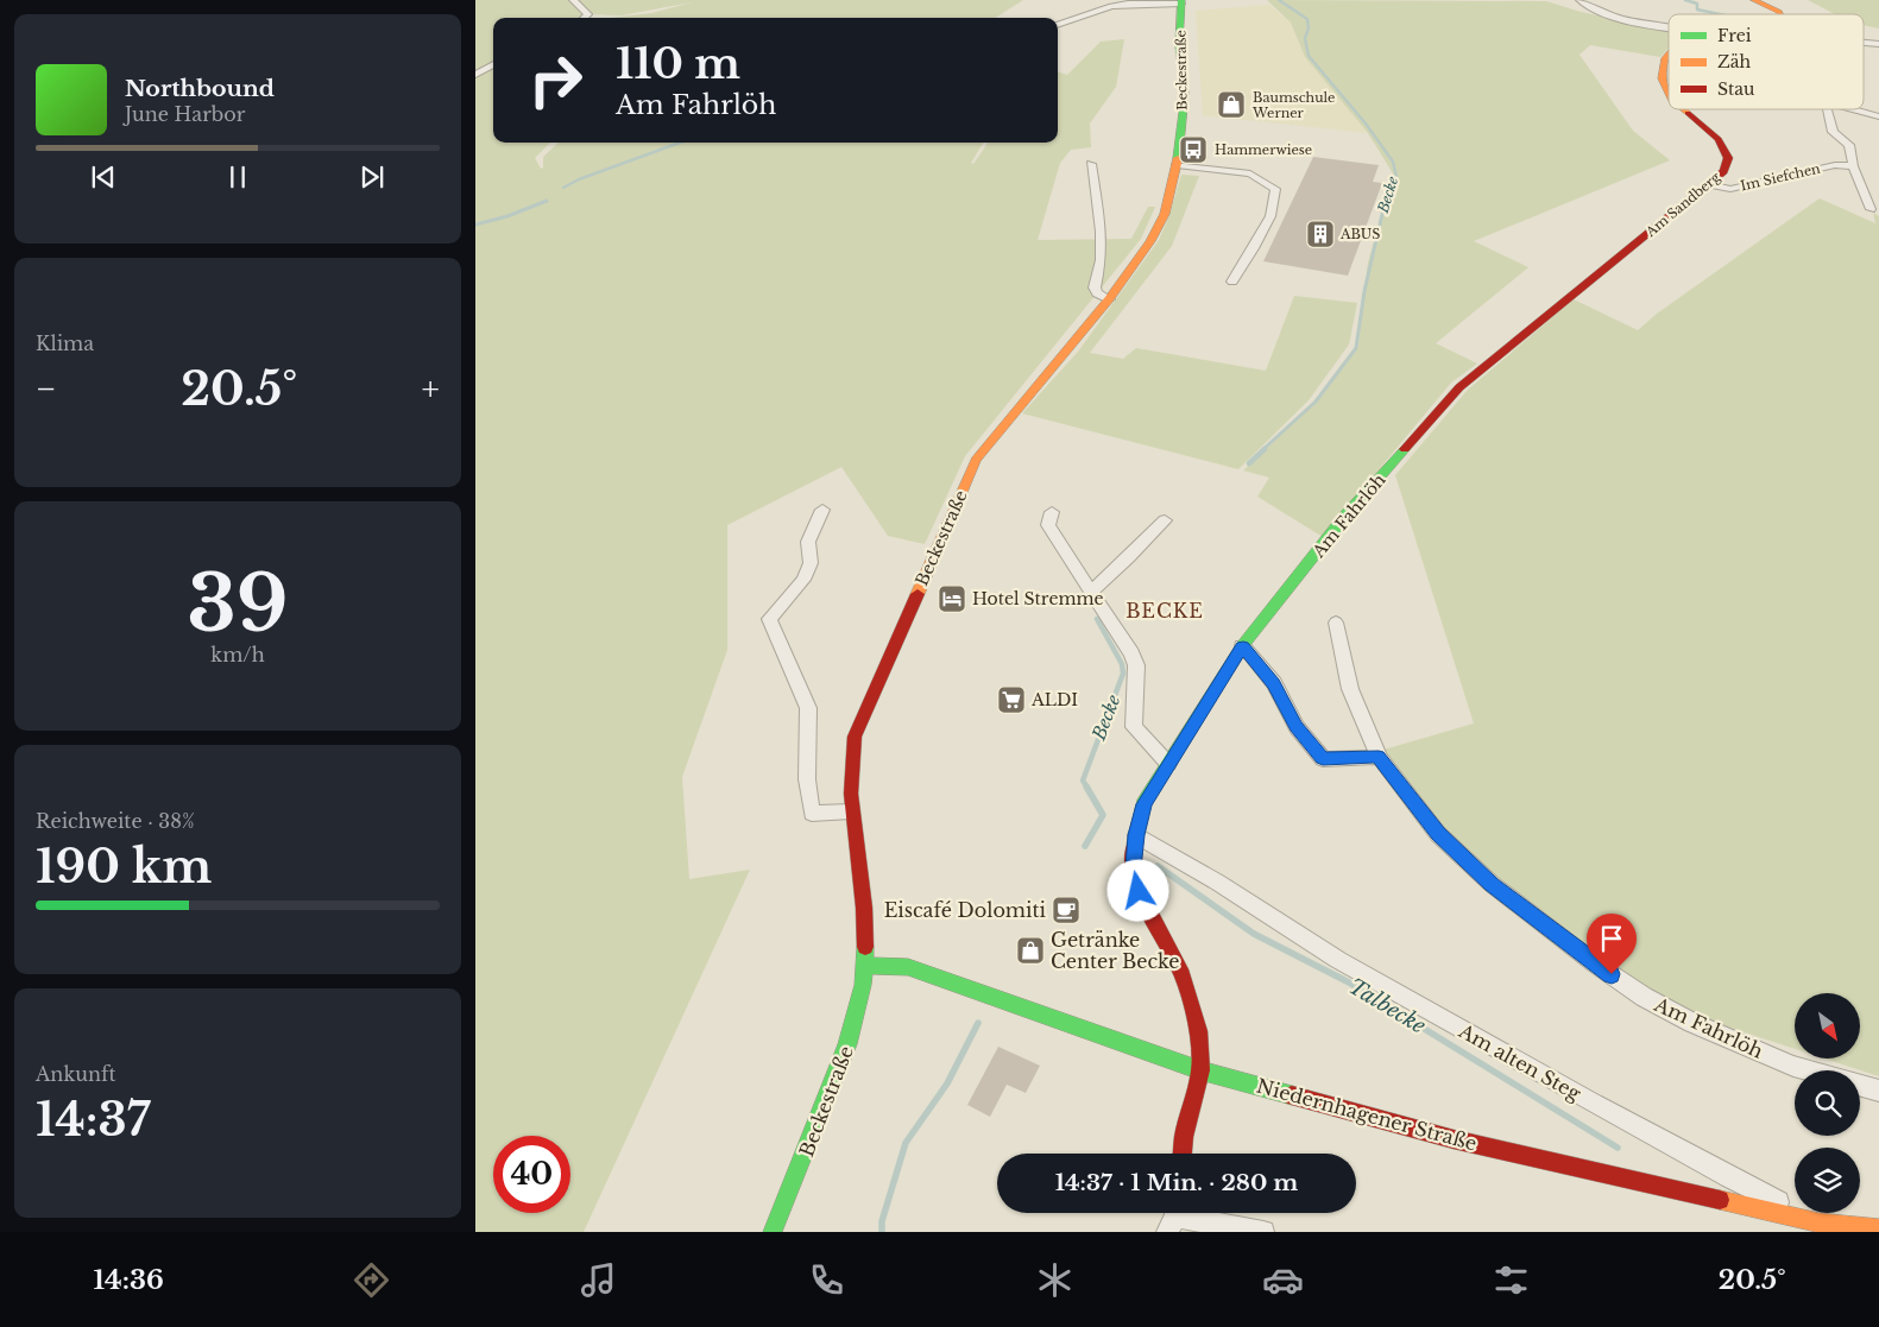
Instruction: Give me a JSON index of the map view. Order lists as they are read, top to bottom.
{
  "streets": {
    "main road": [
      "Beckestraße",
      "Am Sandberg",
      "Am Fahrlöh",
      "Niedernhagener Straße"
    ],
    "street": ["Im Siefchen", "Am alten Steg"]
  },
  "crossings": [
    ["Beckestraße", "Niedernhagener Straße"],
    ["Im Siefchen", "Am Sandberg"],
    ["Am Sandberg", "Am Fahrlöh"],
    ["Am Fahrlöh", "Am alten Steg"],
    ["Am Fahrlöh", "Niedernhagener Straße"],
    ["Am alten Steg", "Niedernhagener Straße"]
  ],
  "districts": ["BECKE"],
  "water": ["Becke", "Talbecke"],
  "places": {
    "shop": ["Baumschule Werner", "Getränke Center Becke"],
    "bus stop": ["Hammerwiese"],
    "building": ["ABUS"],
    "hotel": ["Hotel Stremme"],
    "supermarket": ["ALDI"],
    "cafe": ["Eiscafé Dolomiti"]
  },
  "legend": ["Frei", "Zäh", "Stau"],
  "north": "bottom right",
  "page": {
    "turn": ["110 m", "Am Fahrlöh"],
    "song": ["Northbound", "June Harbor"],
    "tile": [
      "Klima",
      ["39", "km/h"],
      ["Reichweite · 38%", "190 km"],
      ["Ankunft", "14:37"]
    ],
    "heat": ["−", "20.5°", "+"],
    "limit": "40",
    "trip": "14:37 · 1 Min. · 280 m",
    "tabs": ["14:36", "20.5°"]
  }
}
